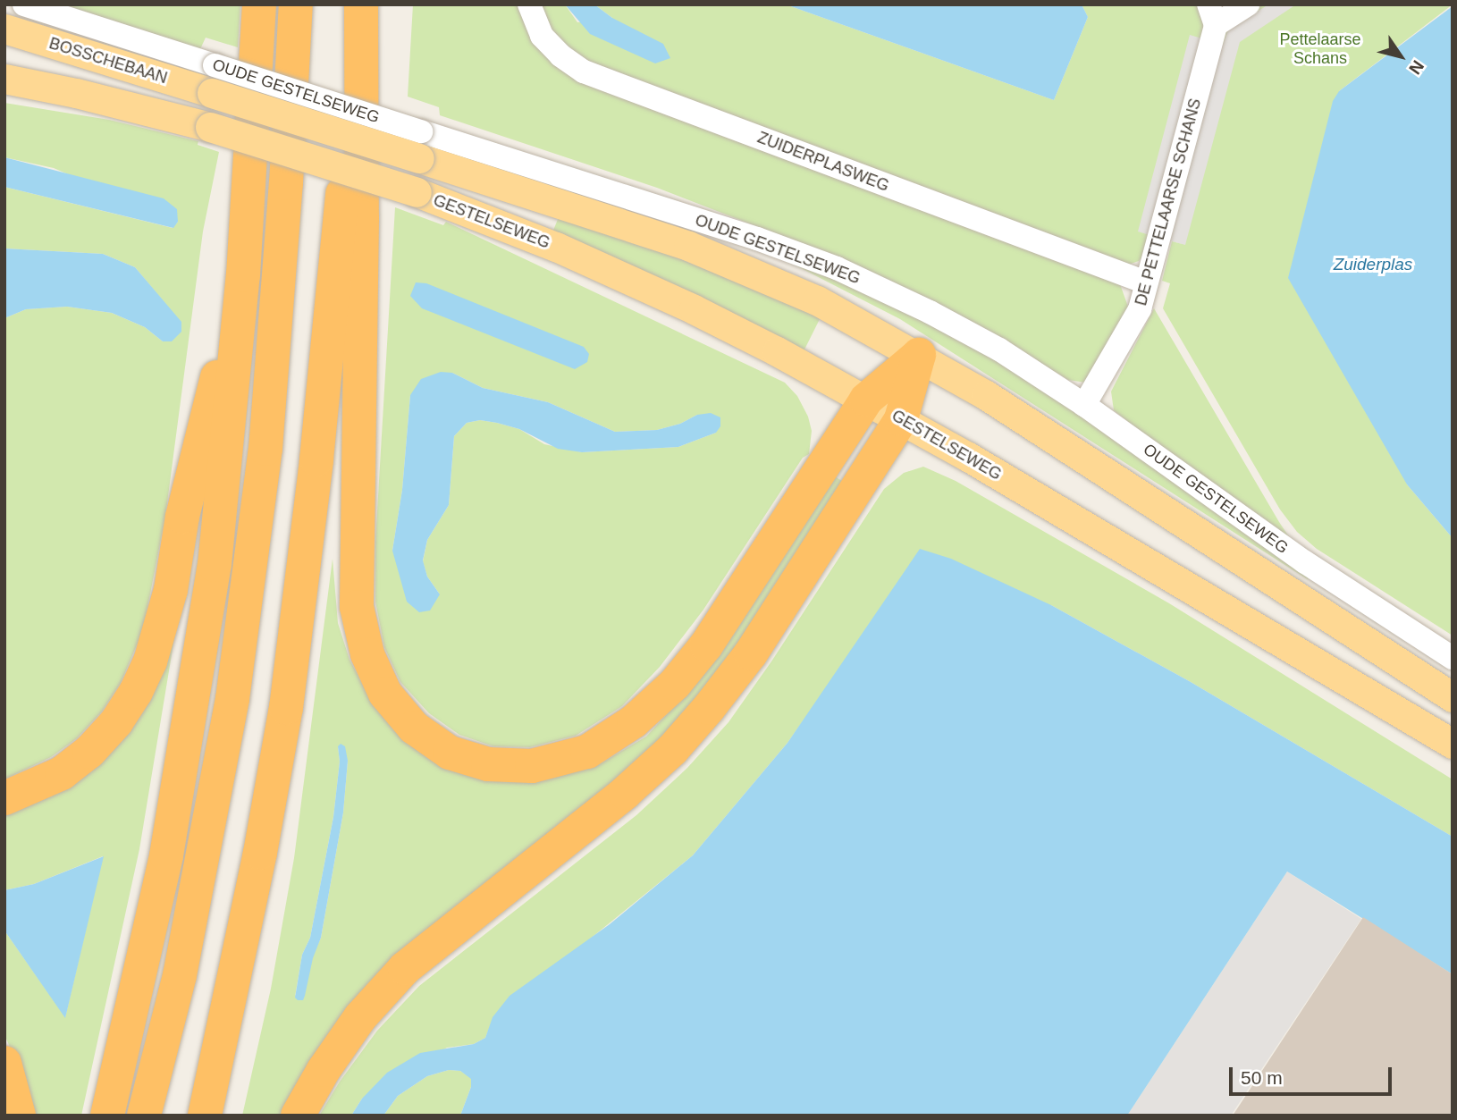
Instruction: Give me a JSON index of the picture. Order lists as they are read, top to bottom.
{
  "streets": {
    "main road": ["BOSSCHEBAAN", "GESTELSEWEG"],
    "street": ["OUDE GESTELSEWEG", "ZUIDERPLASWEG", "DE PETTELAARSE SCHANS"]
  },
  "crossings": [
    ["BOSSCHEBAAN", "OUDE GESTELSEWEG"],
    ["OUDE GESTELSEWEG", "DE PETTELAARSE SCHANS"],
    ["ZUIDERPLASWEG", "DE PETTELAARSE SCHANS"]
  ],
  "water": ["Zuiderplas"],
  "parks": ["Pettelaarse Schans"],
  "scale_bar": "50 m",
  "north": "bottom right"
}
